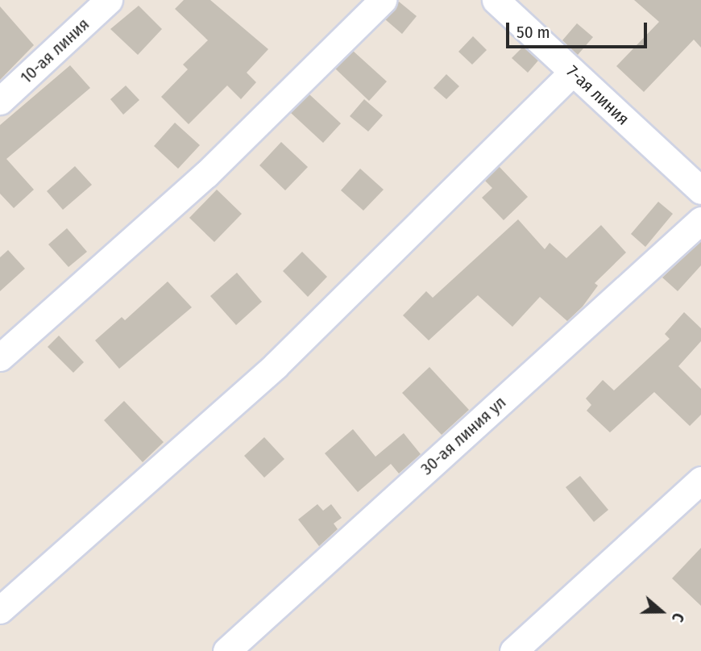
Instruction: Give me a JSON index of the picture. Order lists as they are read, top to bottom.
{
  "streets": {
    "street": ["10-ая линия", "7-ая линия", "30-ая линия ул"]
  },
  "scale_bar": "50 m",
  "north": "right"
}
